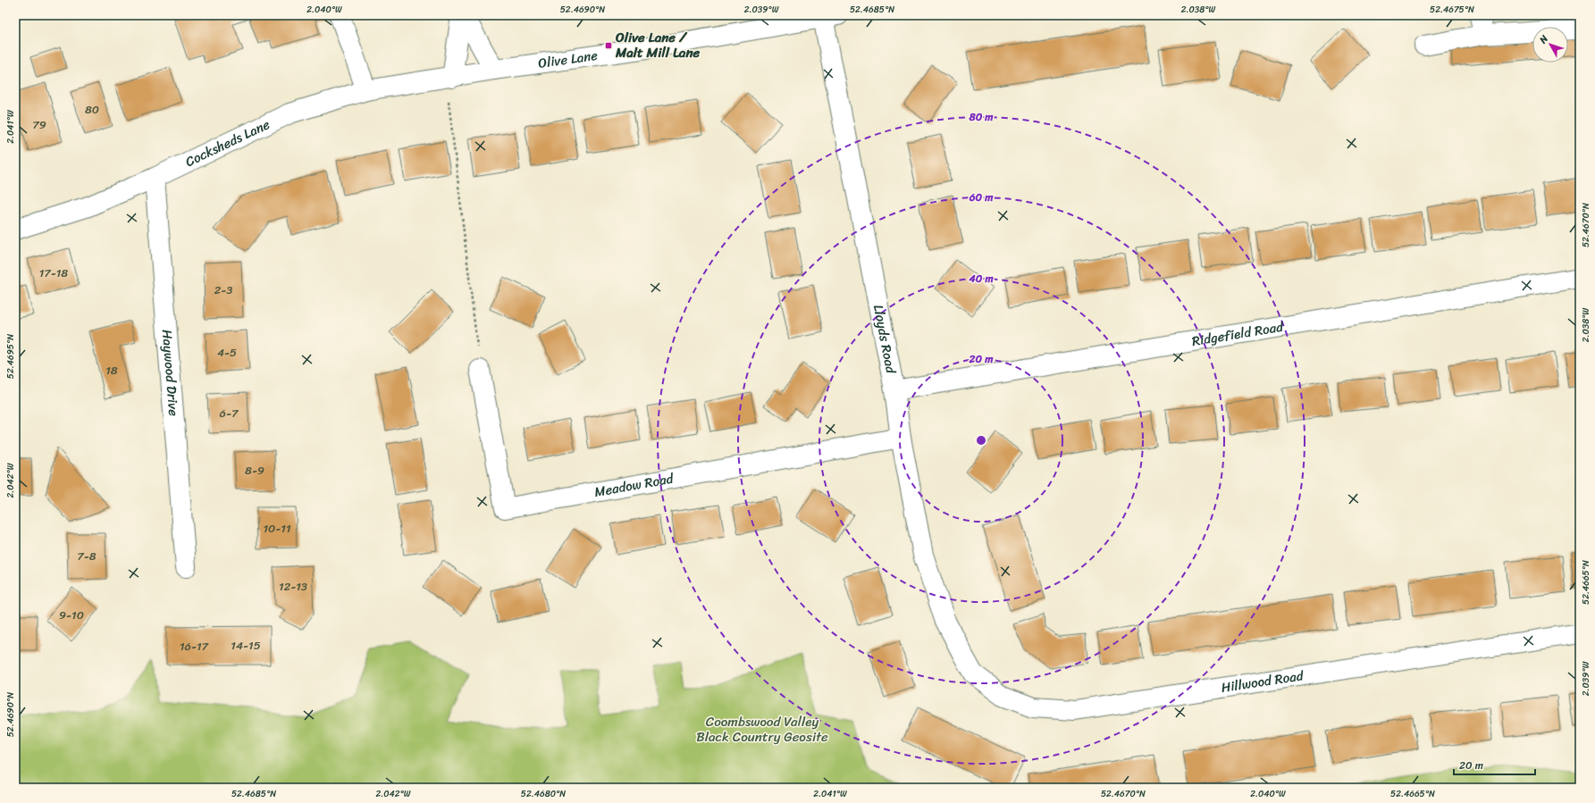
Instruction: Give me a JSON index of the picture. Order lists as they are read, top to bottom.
{
  "streets": {
    "street": [
      "Olive Lane",
      "Cocksheds Lane",
      "Ridgefield Road",
      "Lloyds Road",
      "Haywood Drive",
      "Meadow Road",
      "Hillwood Road"
    ]
  },
  "crossings": [
    ["Olive Lane", "Cocksheds Lane"],
    ["Olive Lane", "Lloyds Road"],
    ["Cocksheds Lane", "Haywood Drive"],
    ["Ridgefield Road", "Lloyds Road"],
    ["Lloyds Road", "Meadow Road"],
    ["Lloyds Road", "Hillwood Road"]
  ],
  "parks": ["Coombswood Valley Black Country Geosite"],
  "places": {
    "transit": ["Olive Lane / Malt Mill Lane"]
  },
  "house_numbers": [
    "80",
    "79",
    "17-18",
    "2-3",
    "4-5",
    "18",
    "6-7",
    "8-9",
    "10-11",
    "7-8",
    "12-13",
    "9-10",
    "14-15",
    "16-17"
  ],
  "scale_bar": "20 m",
  "north": "top left",
  "coordinates": [
    "2.040°W",
    "52.4690°N",
    "2.039°W",
    "52.4685°N",
    "2.038°W",
    "52.4675°N",
    "2.041°W",
    "52.4670°N",
    "52.4695°N",
    "2.042°W",
    "52.4665°N",
    "52.4680°N"
  ],
  "rings": [
    "80 m",
    "60 m",
    "40 m",
    "20 m"
  ]
}
